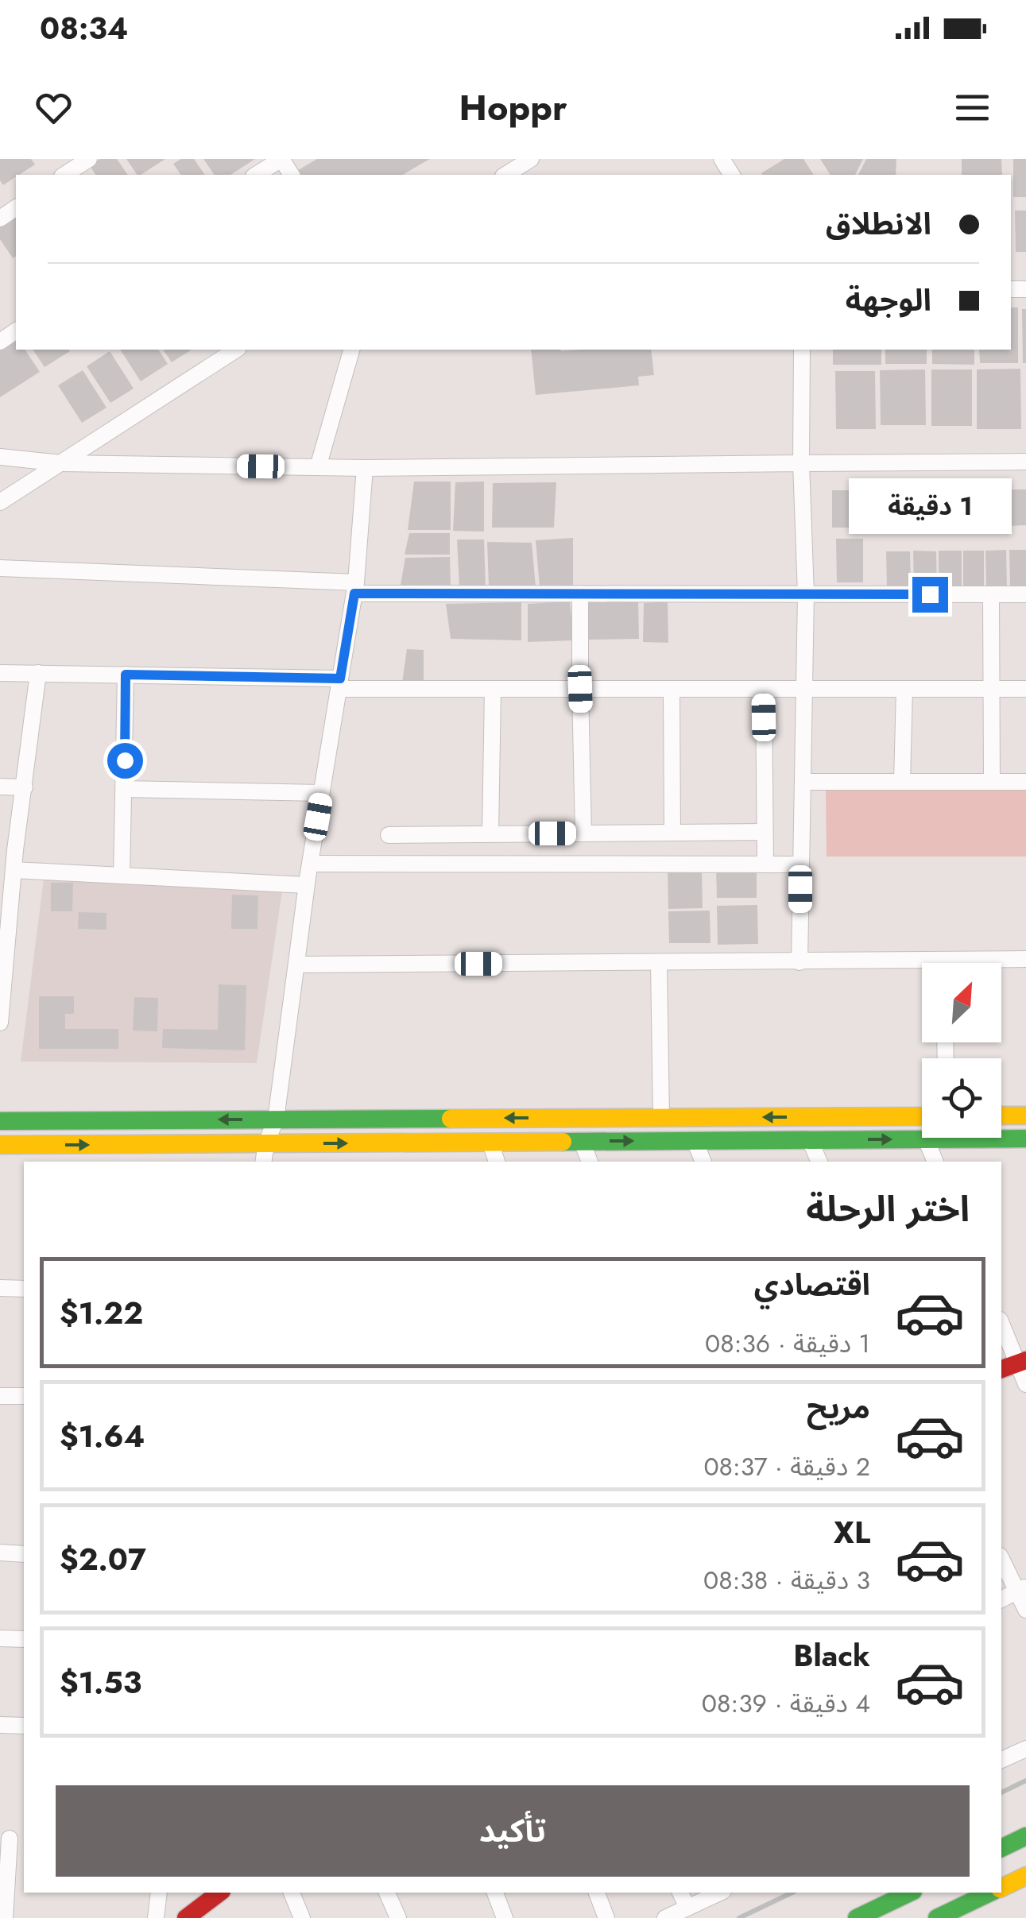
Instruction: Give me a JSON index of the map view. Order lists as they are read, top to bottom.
{
  "north": "top right",
  "page": {
    "status": "08:34",
    "header": "Hoppr",
    "banner": ["الانطلاق", "الوجهة"],
    "bubble": "1 دقيقة",
    "heading": "اختر الرحلة",
    "list": [
      {
        "name": "اقتصادي",
        "note": "1 دقيقة · 08:36",
        "value": "$1.22"
      },
      {
        "name": "مريح",
        "note": "2 دقيقة · 08:37",
        "value": "$1.64"
      },
      {
        "name": "XL",
        "note": "3 دقيقة · 08:38",
        "value": "$2.07"
      },
      {
        "name": "Black",
        "note": "4 دقيقة · 08:39",
        "value": "$1.53"
      }
    ],
    "buttons": "تأكيد"
  }
}
